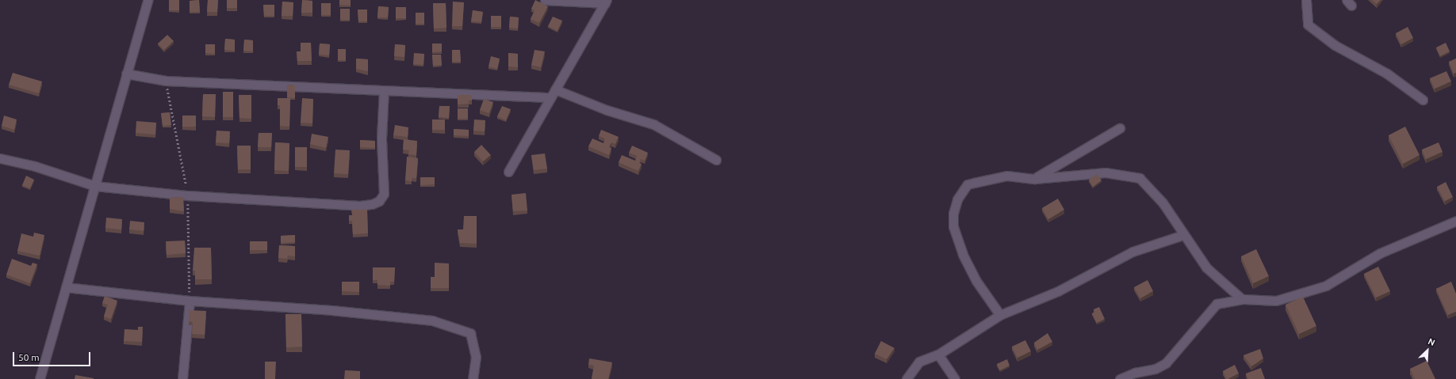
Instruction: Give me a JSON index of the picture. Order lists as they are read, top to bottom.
{
  "scale_bar": "50 m",
  "north": "top right"
}
